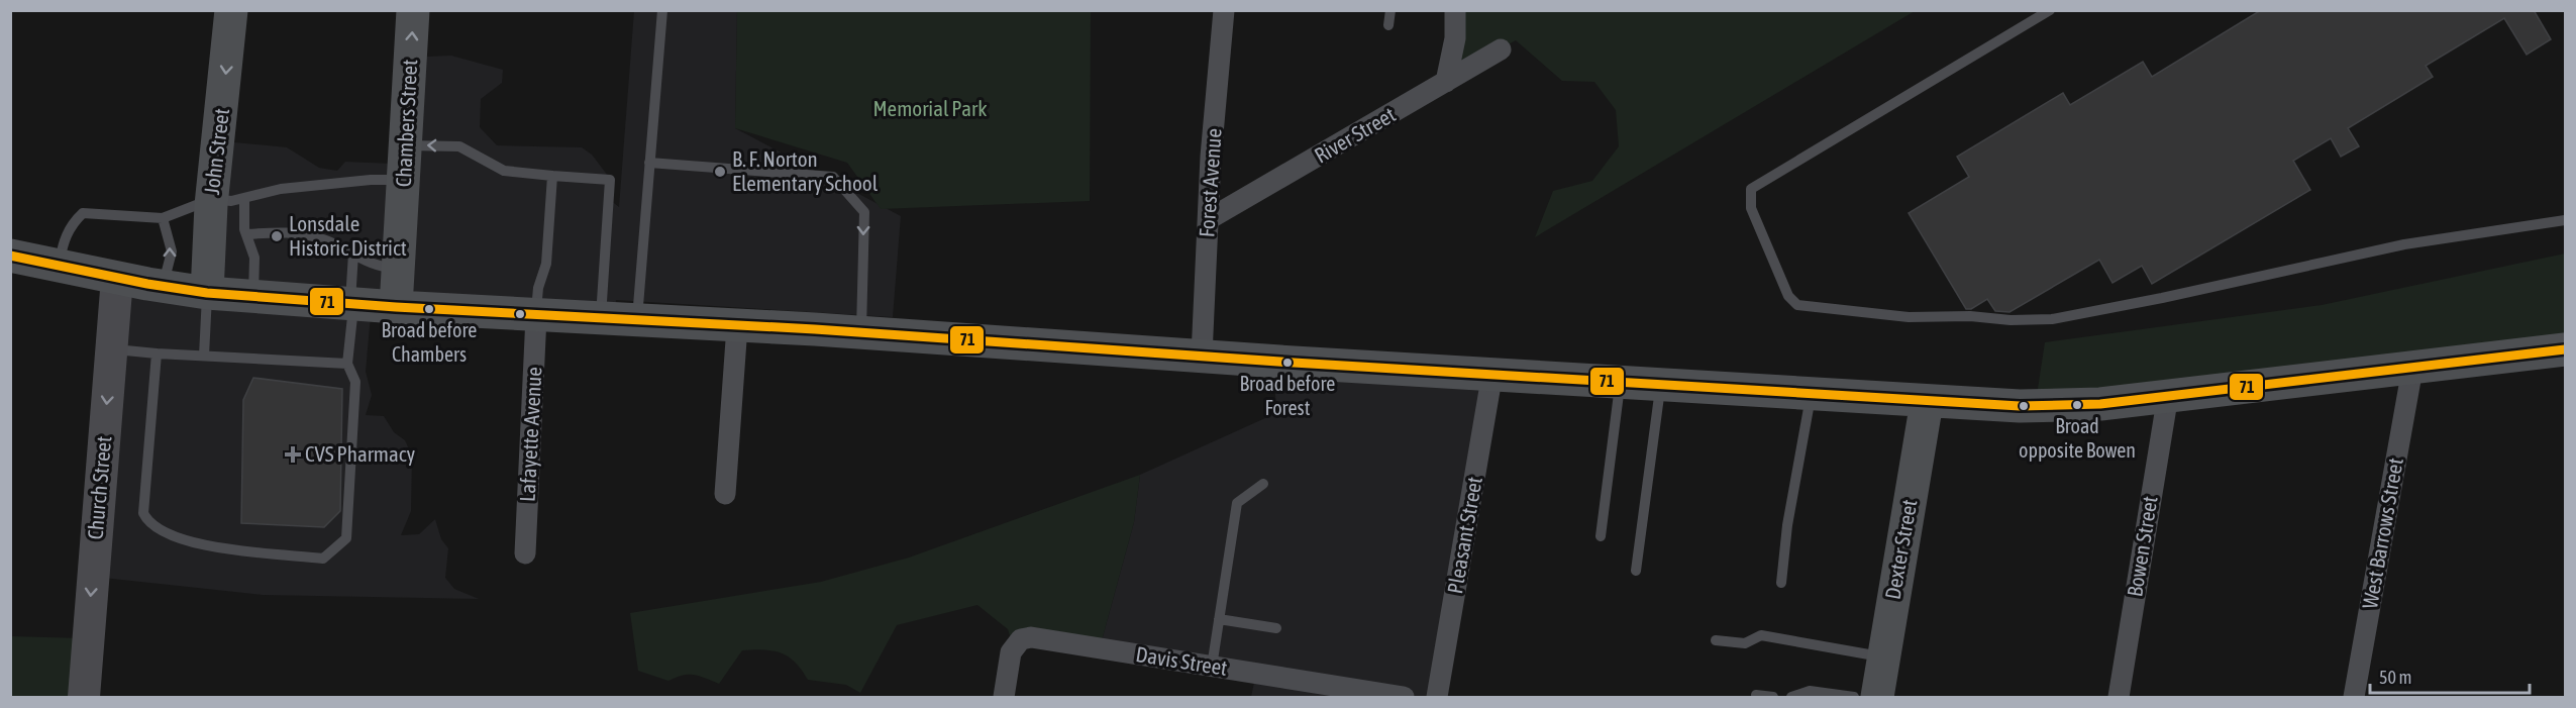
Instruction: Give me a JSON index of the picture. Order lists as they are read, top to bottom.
{
  "streets": {
    "main road": [
      "Chambers Street",
      "John Street",
      "Church Street",
      "Dexter Street"
    ],
    "street": [
      "River Street",
      "Forest Avenue",
      "Lafayette Avenue",
      "West Barrows Street",
      "Pleasant Street",
      "Bowen Street",
      "Davis Street"
    ]
  },
  "crossings": [
    ["River Street", "Forest Avenue"]
  ],
  "one_way": ["Chambers Street", "John Street", "Church Street"],
  "parks": ["Memorial Park"],
  "places": {
    "other": [
      "B. F. Norton Elementary School",
      "Lonsdale Historic District",
      "Broad before Chambers",
      "Broad before Forest",
      "Broad opposite Bowen"
    ],
    "health": ["CVS Pharmacy"]
  },
  "lines": ["transit line 71"],
  "scale_bar": "50 m"
}
